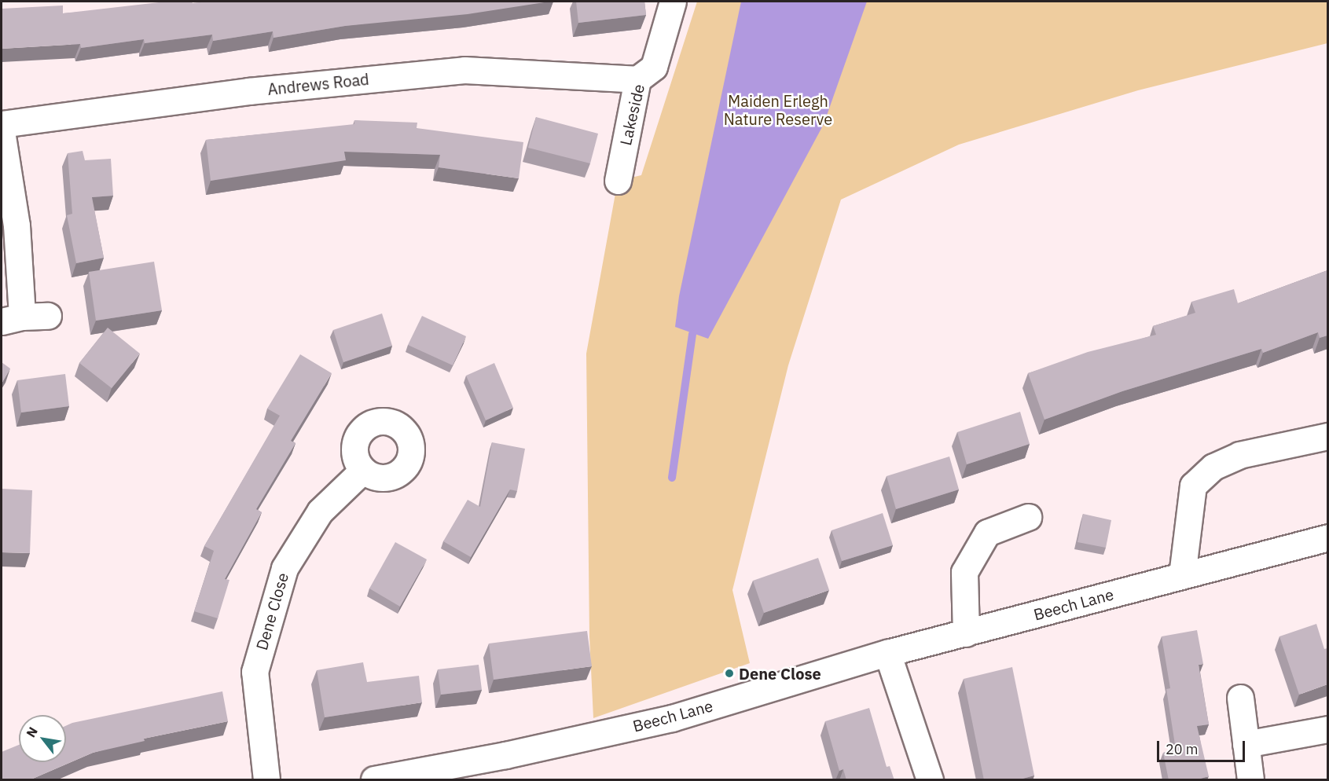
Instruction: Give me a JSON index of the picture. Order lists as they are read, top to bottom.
{
  "streets": {
    "street": [
      "Andrews Road",
      "Lakeside",
      "Beech Lane",
      "Dene Close"
    ]
  },
  "crossings": [
    ["Andrews Road", "Lakeside"]
  ],
  "parks": ["Maiden Erlegh Nature Reserve"],
  "places": ["Dene Close"],
  "scale_bar": "20 m",
  "north": "top left"
}
